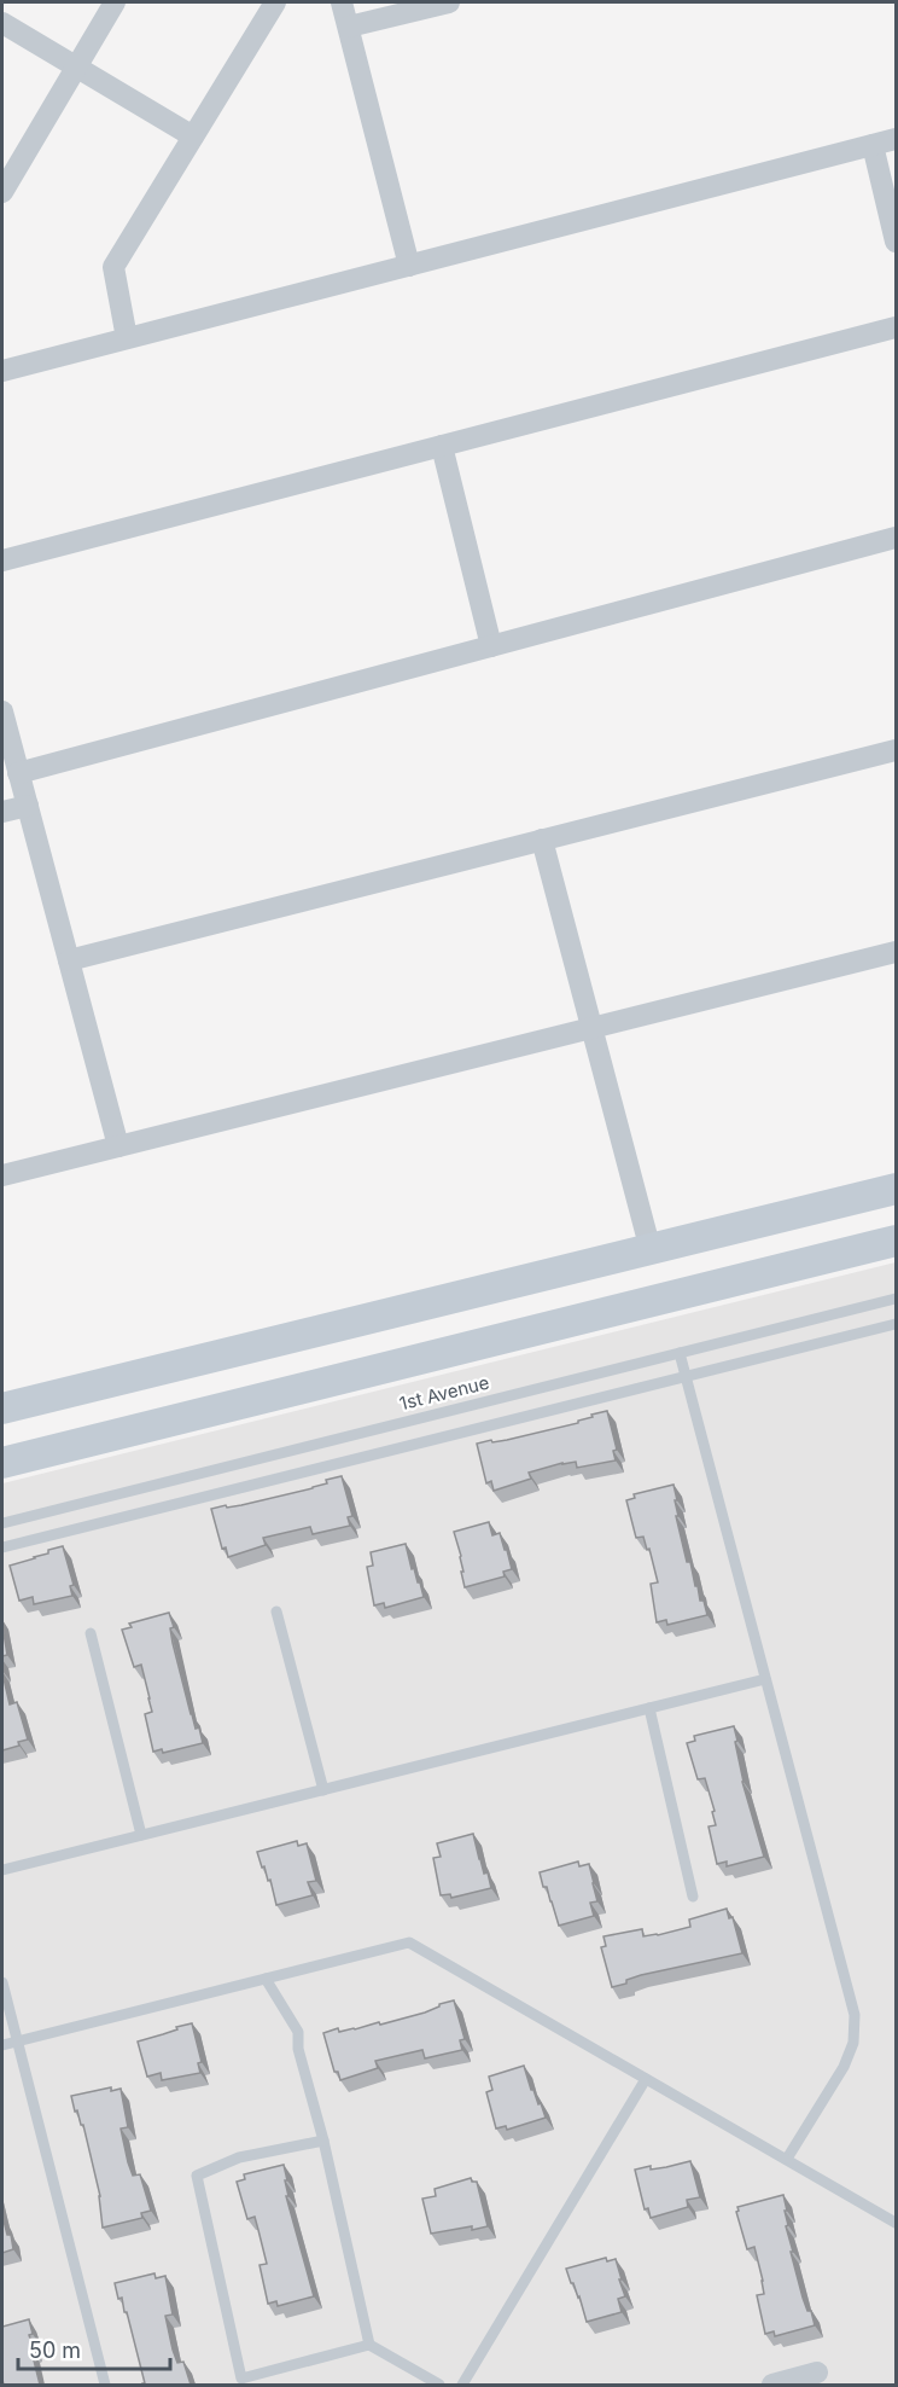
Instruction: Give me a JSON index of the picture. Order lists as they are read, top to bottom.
{
  "streets": {
    "lane": ["1st Avenue"]
  },
  "scale_bar": "50 m"
}
